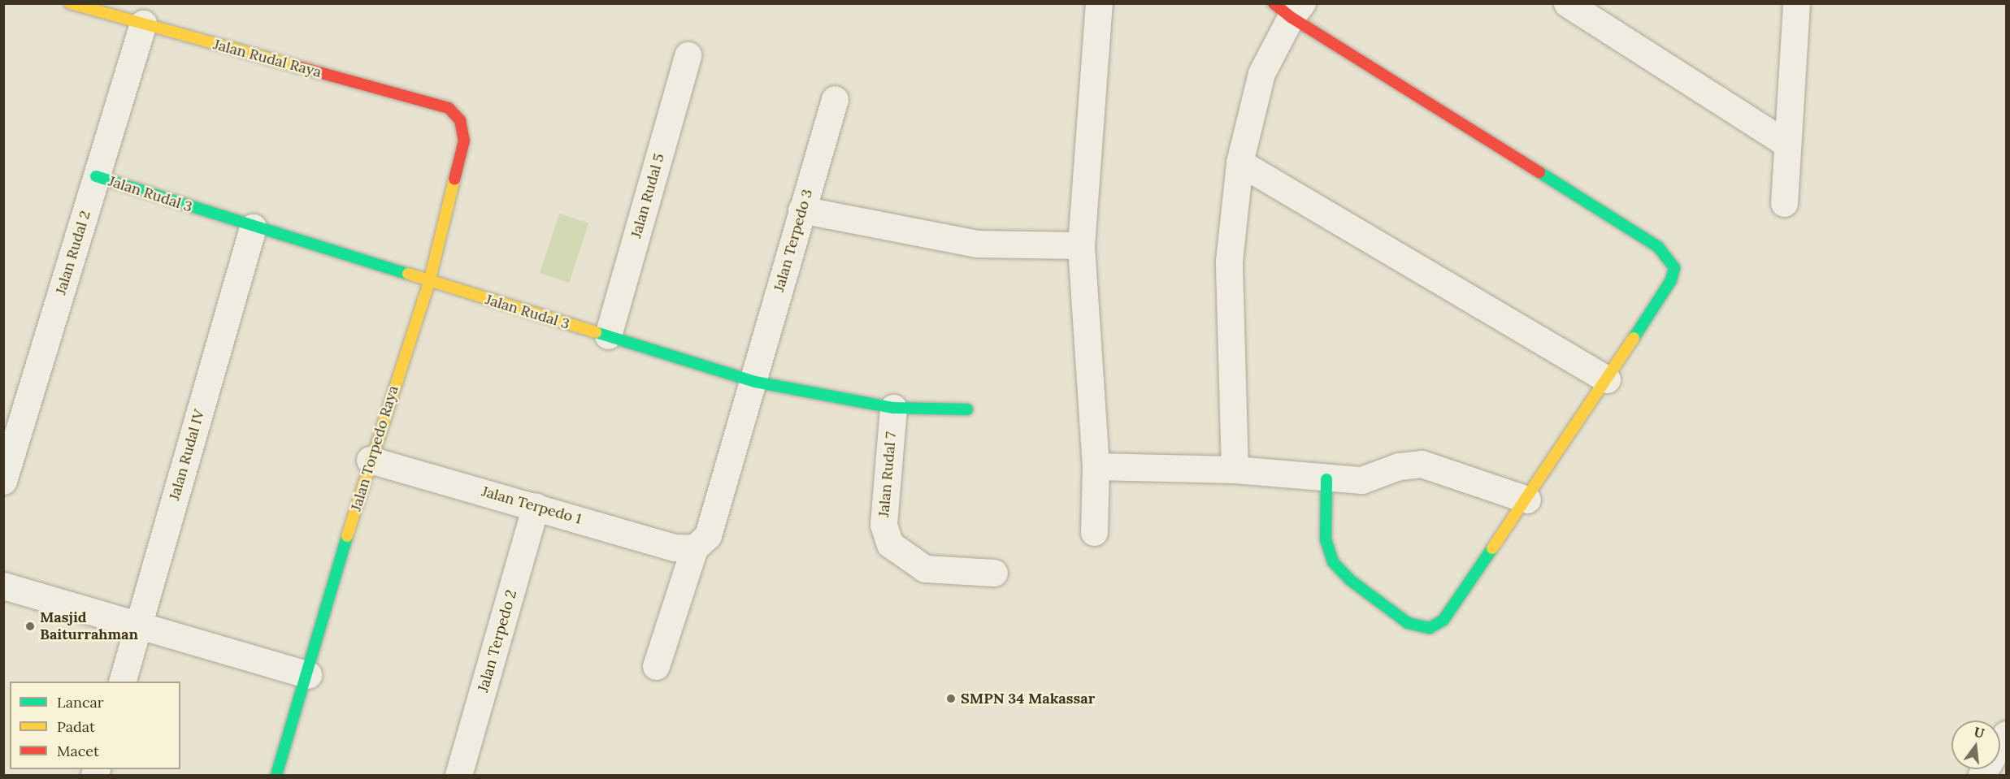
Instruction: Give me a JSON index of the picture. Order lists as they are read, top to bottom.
{
  "streets": {
    "street": [
      "Jalan Rudal Raya",
      "Jalan Rudal 3",
      "Jalan Rudal 5",
      "Jalan Terpedo 3",
      "Jalan Rudal 2",
      "Jalan Torpedo Raya",
      "Jalan Rudal IV",
      "Jalan Rudal 7",
      "Jalan Terpedo 1",
      "Jalan Terpedo 2"
    ]
  },
  "crossings": [
    ["Jalan Rudal Raya", "Jalan Rudal 2"],
    ["Jalan Rudal Raya", "Jalan Torpedo Raya"],
    ["Jalan Rudal 3", "Jalan Rudal 5"],
    ["Jalan Rudal 3", "Jalan Terpedo 3"],
    ["Jalan Rudal 3", "Jalan Rudal 2"],
    ["Jalan Rudal 3", "Jalan Torpedo Raya"],
    ["Jalan Rudal 3", "Jalan Rudal IV"],
    ["Jalan Rudal 3", "Jalan Rudal 7"],
    ["Jalan Terpedo 3", "Jalan Terpedo 1"],
    ["Jalan Torpedo Raya", "Jalan Terpedo 1"],
    ["Jalan Terpedo 1", "Jalan Terpedo 2"]
  ],
  "places": ["Masjid Baiturrahman", "SMPN 34 Makassar"],
  "legend": ["Lancar", "Padat", "Macet"],
  "north": "top"
}
